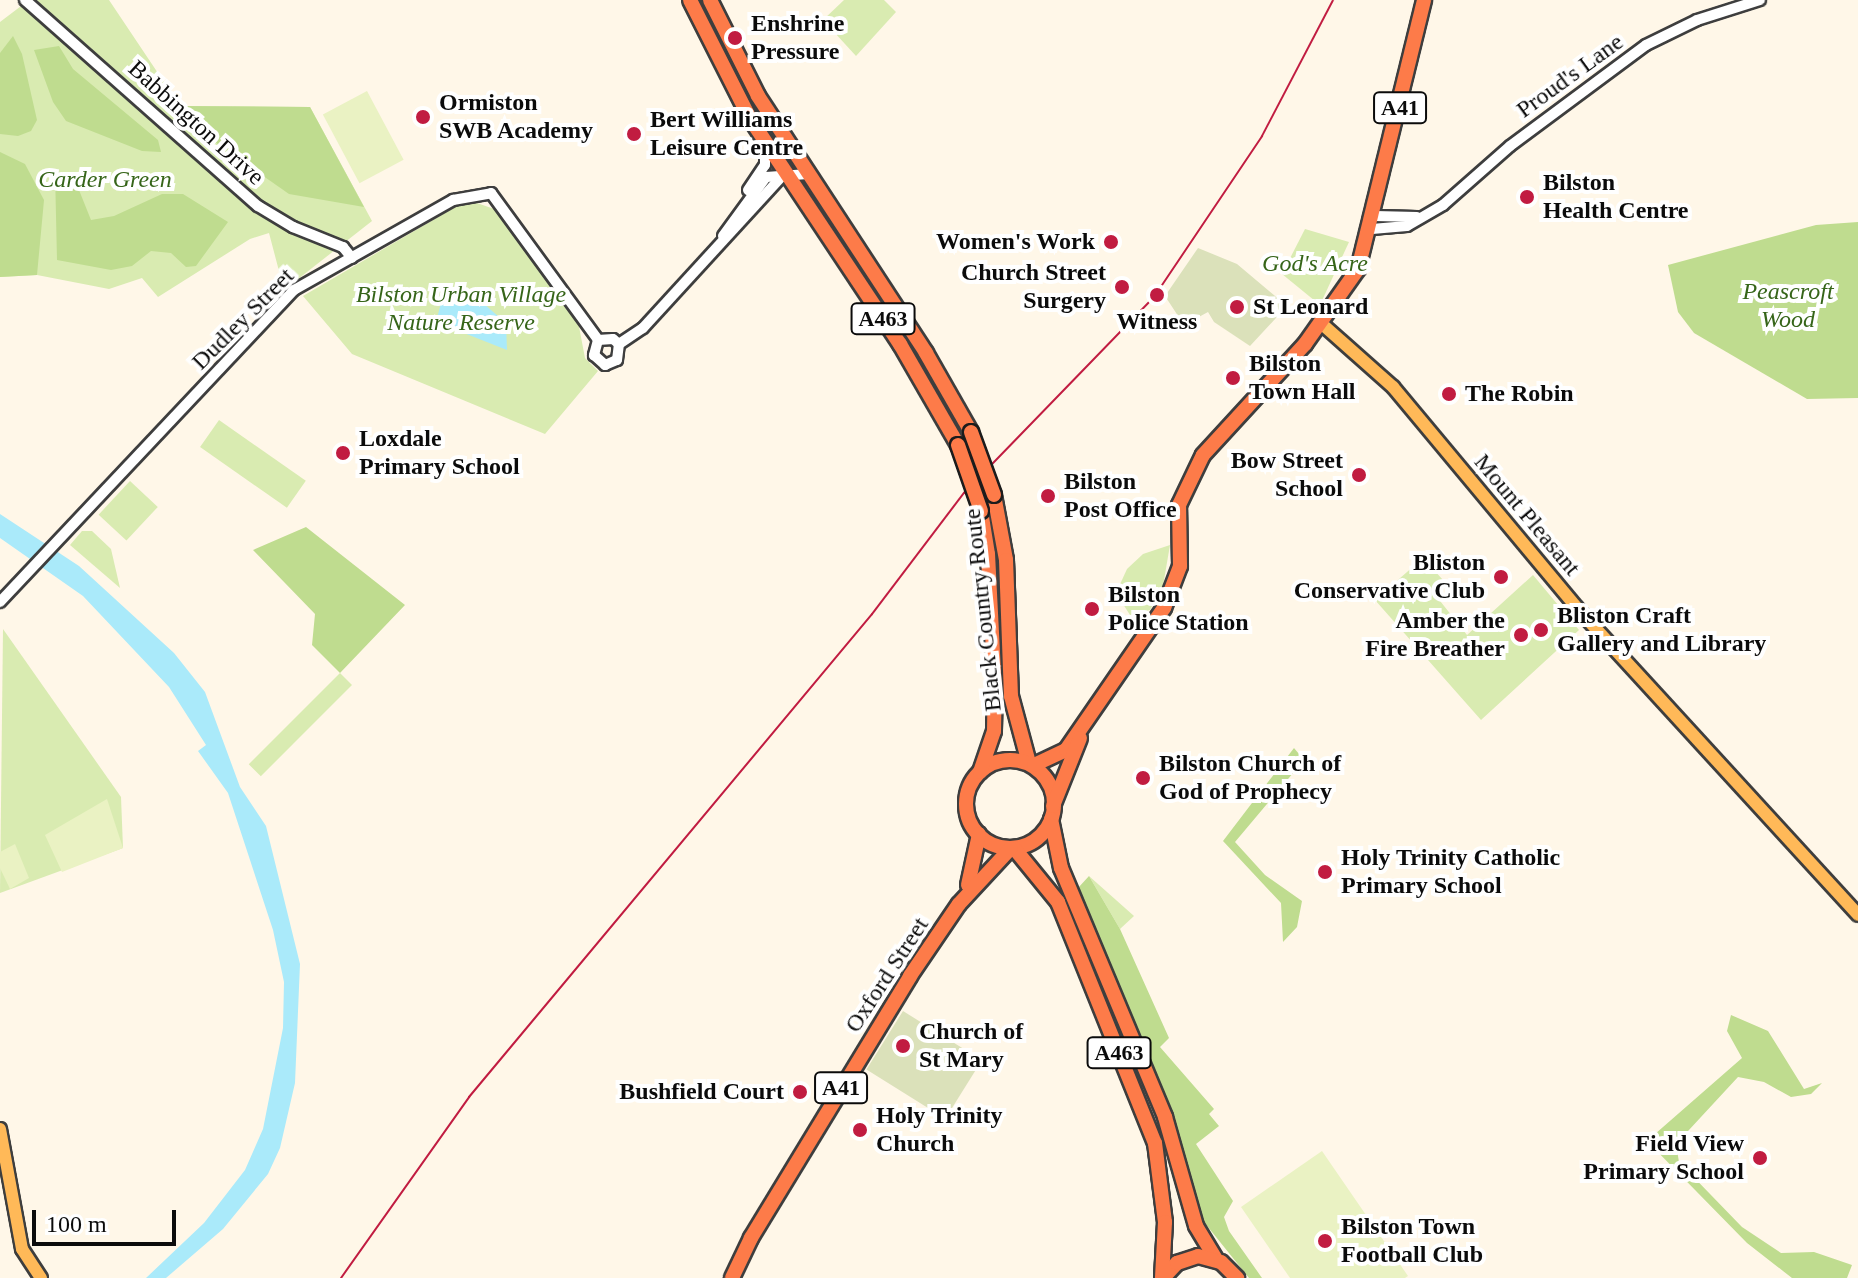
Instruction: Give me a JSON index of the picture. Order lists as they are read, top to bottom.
{
  "streets": {
    "highway": [
      "A41",
      "A463",
      "Black Country Route",
      "Oxford Street"
    ],
    "main road": ["Mount Pleasant"],
    "street": ["Proud's Lane", "Babbington Drive", "Dudley Street"]
  },
  "crossings": [
    ["Proud's Lane", "A41"],
    ["A41", "A463"],
    ["A41", "Mount Pleasant"],
    ["A41", "Black Country Route"],
    ["A41", "Oxford Street"],
    ["Babbington Drive", "Dudley Street"],
    ["A463", "Black Country Route"],
    ["A463", "Oxford Street"],
    ["Black Country Route", "Oxford Street"]
  ],
  "parks": [
    "Carder Green",
    "God's Acre",
    "Peascroft Wood",
    "Bilston Urban Village Nature Reserve"
  ],
  "places": [
    "Enshrine Pressure",
    "Ormiston SWB Academy",
    "Bert Williams Leisure Centre",
    "Bilston Health Centre",
    "Women's Work",
    "Church Street Surgery",
    "Witness",
    "St Leonard",
    "Bilston Town Hall",
    "The Robin",
    "Loxdale Primary School",
    "Bow Street School",
    "Bilston Post Office",
    "Bliston Conservative Club",
    "Bilston Police Station",
    "Bliston Craft Gallery and Library",
    "Amber the Fire Breather",
    "Bilston Church of God of Prophecy",
    "Holy Trinity Catholic Primary School",
    "Church of St Mary",
    "Bushfield Court",
    "Holy Trinity Church",
    "Field View Primary School",
    "Bilston Town Football Club"
  ],
  "scale_bar": "100 m"
}
